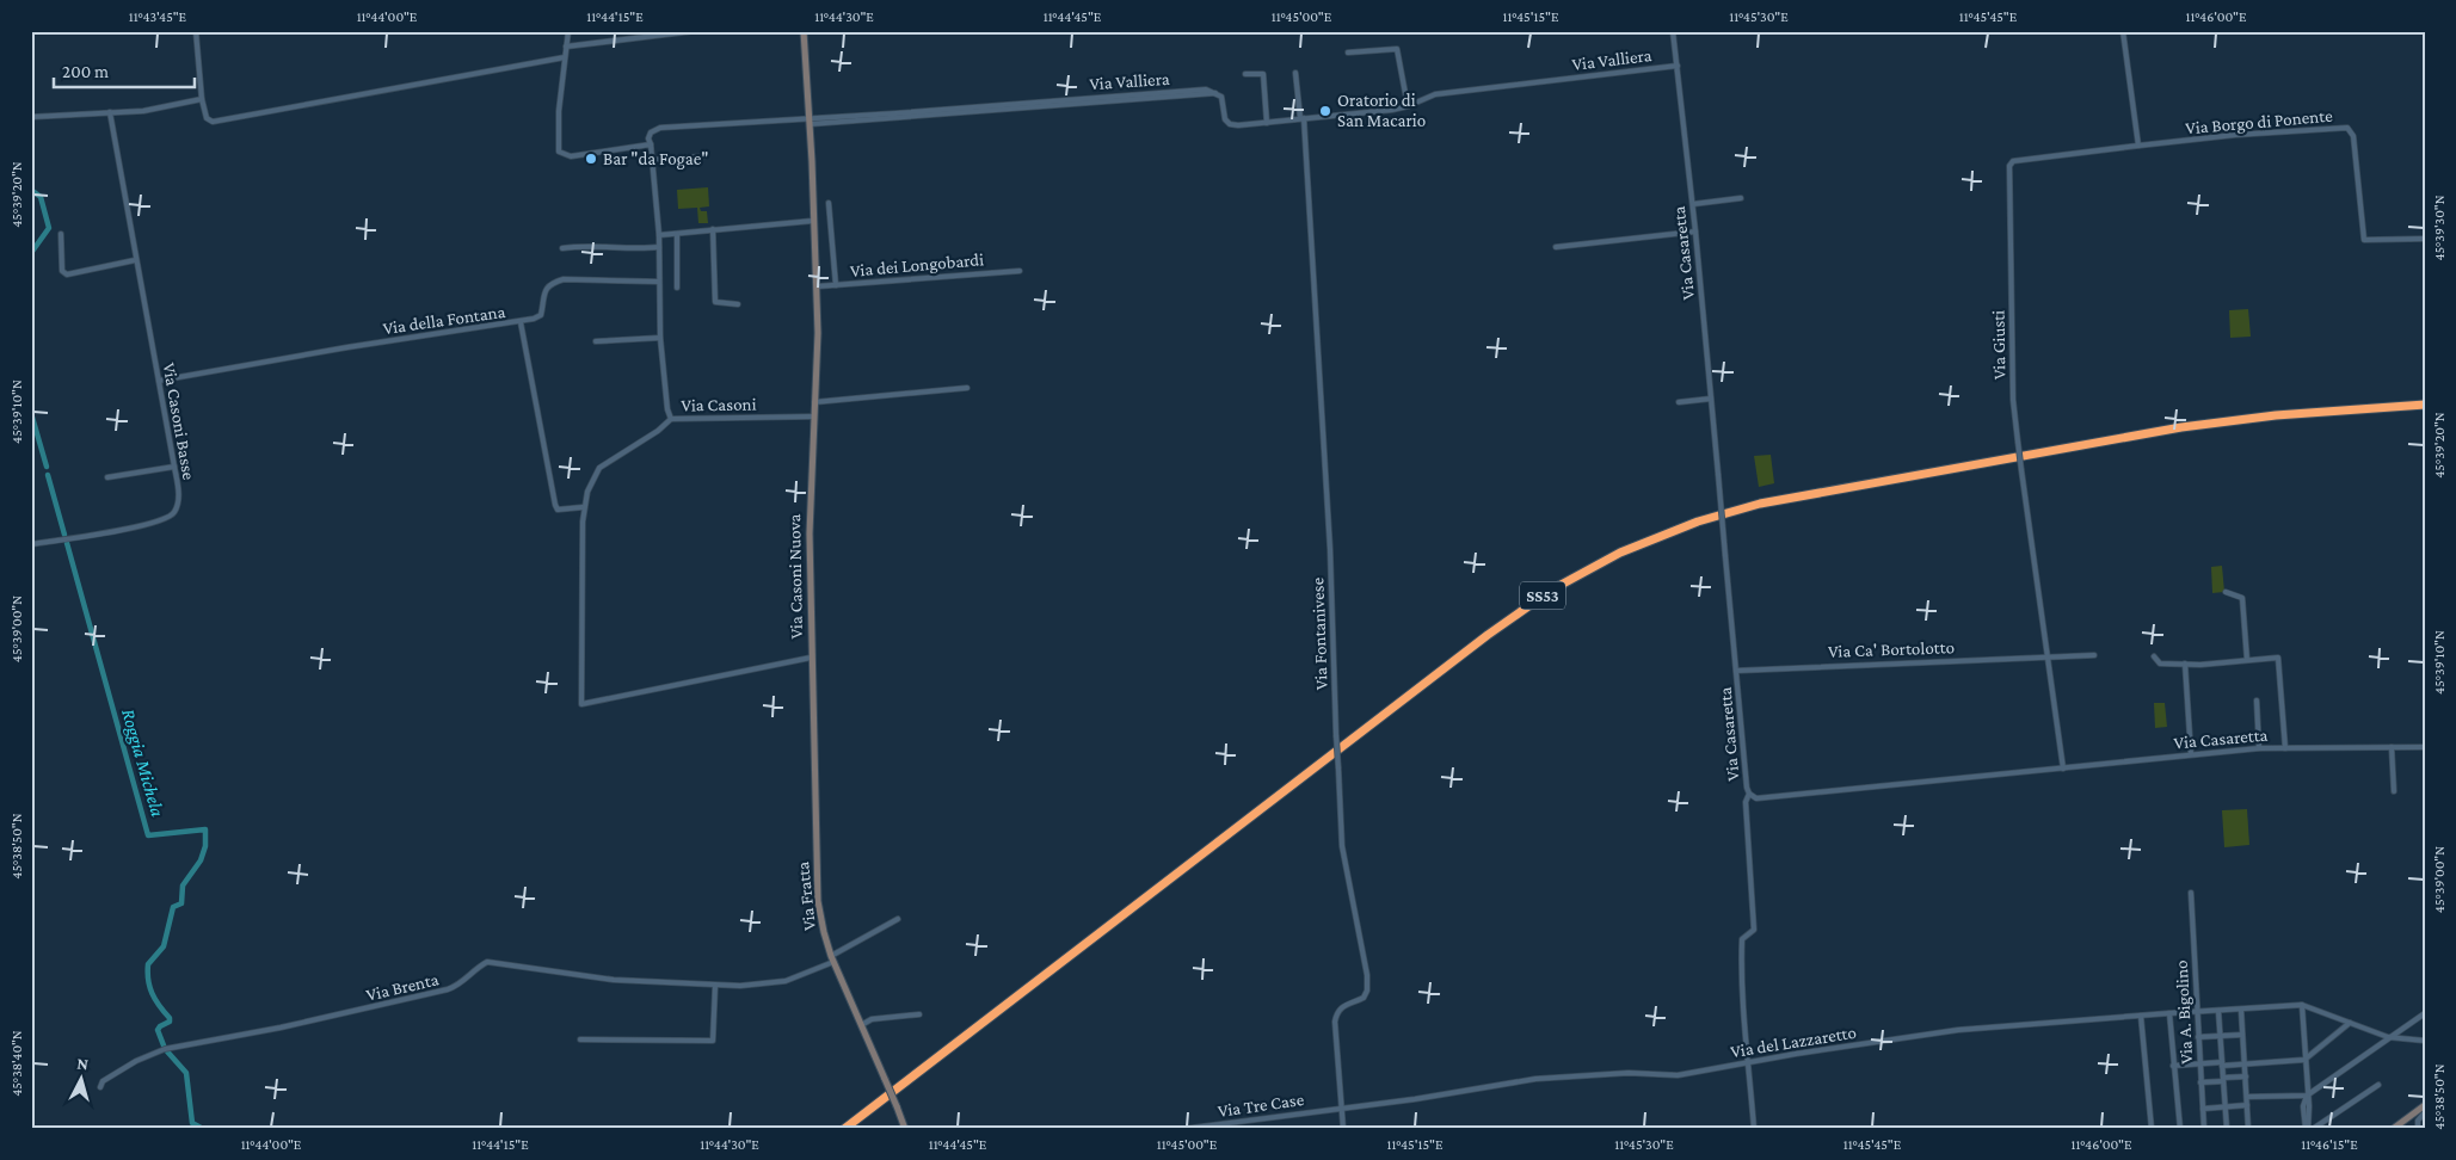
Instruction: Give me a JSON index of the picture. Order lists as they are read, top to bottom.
{
  "streets": {
    "highway": ["SS53"],
    "main road": ["Via Casoni Nuova", "Via Fratta"],
    "street": [
      "Via Valliera",
      "Via Borgo di Ponente",
      "Via Casaretta",
      "Via dei Longobardi",
      "Via della Fontana",
      "Via Giusti",
      "Via Casoni",
      "Via Casoni Basse",
      "Via Fontanivese",
      "Via Ca' Bortolotto",
      "Via Brenta",
      "Via A. Bigolino",
      "Via del Lazzaretto",
      "Via Tre Case"
    ]
  },
  "crossings": [
    ["Via Valliera", "Via Casaretta"],
    ["Via Valliera", "Via Casoni"],
    ["Via Valliera", "Via Casoni Nuova"],
    ["Via Valliera", "Via Fontanivese"],
    ["Via Borgo di Ponente", "Via Giusti"],
    ["Via Casaretta", "Via Giusti"],
    ["Via Casaretta", "Via Ca' Bortolotto"],
    ["Via dei Longobardi", "Via Casoni Nuova"],
    ["Via della Fontana", "Via Casoni Basse"],
    ["Via Giusti", "Via Ca' Bortolotto"],
    ["Via Casoni", "Via Casoni Nuova"],
    ["Via Casoni Nuova", "Via Fratta"],
    ["Via Fontanivese", "Via del Lazzaretto"],
    ["Via Fontanivese", "Via Tre Case"],
    ["Via Fratta", "Via Brenta"],
    ["Via A. Bigolino", "Via del Lazzaretto"],
    ["Via del Lazzaretto", "Via Tre Case"]
  ],
  "water": ["Roggia Michela"],
  "places": ["Oratorio di San Macario", "Bar \"da Fogae\""],
  "scale_bar": "200 m",
  "north": "top",
  "coordinates": [
    "11°43'45\"E",
    "11°44'00\"E",
    "11°44'15\"E",
    "11°44'30\"E",
    "11°44'45\"E",
    "11°45'00\"E",
    "11°45'15\"E",
    "11°45'30\"E",
    "11°45'45\"E",
    "11°46'00\"E",
    "45°39'20\"N",
    "45°39'30\"N",
    "45°39'10\"N",
    "45°39'00\"N",
    "45°38'50\"N",
    "45°38'40\"N",
    "11°46'15\"E"
  ]
}
